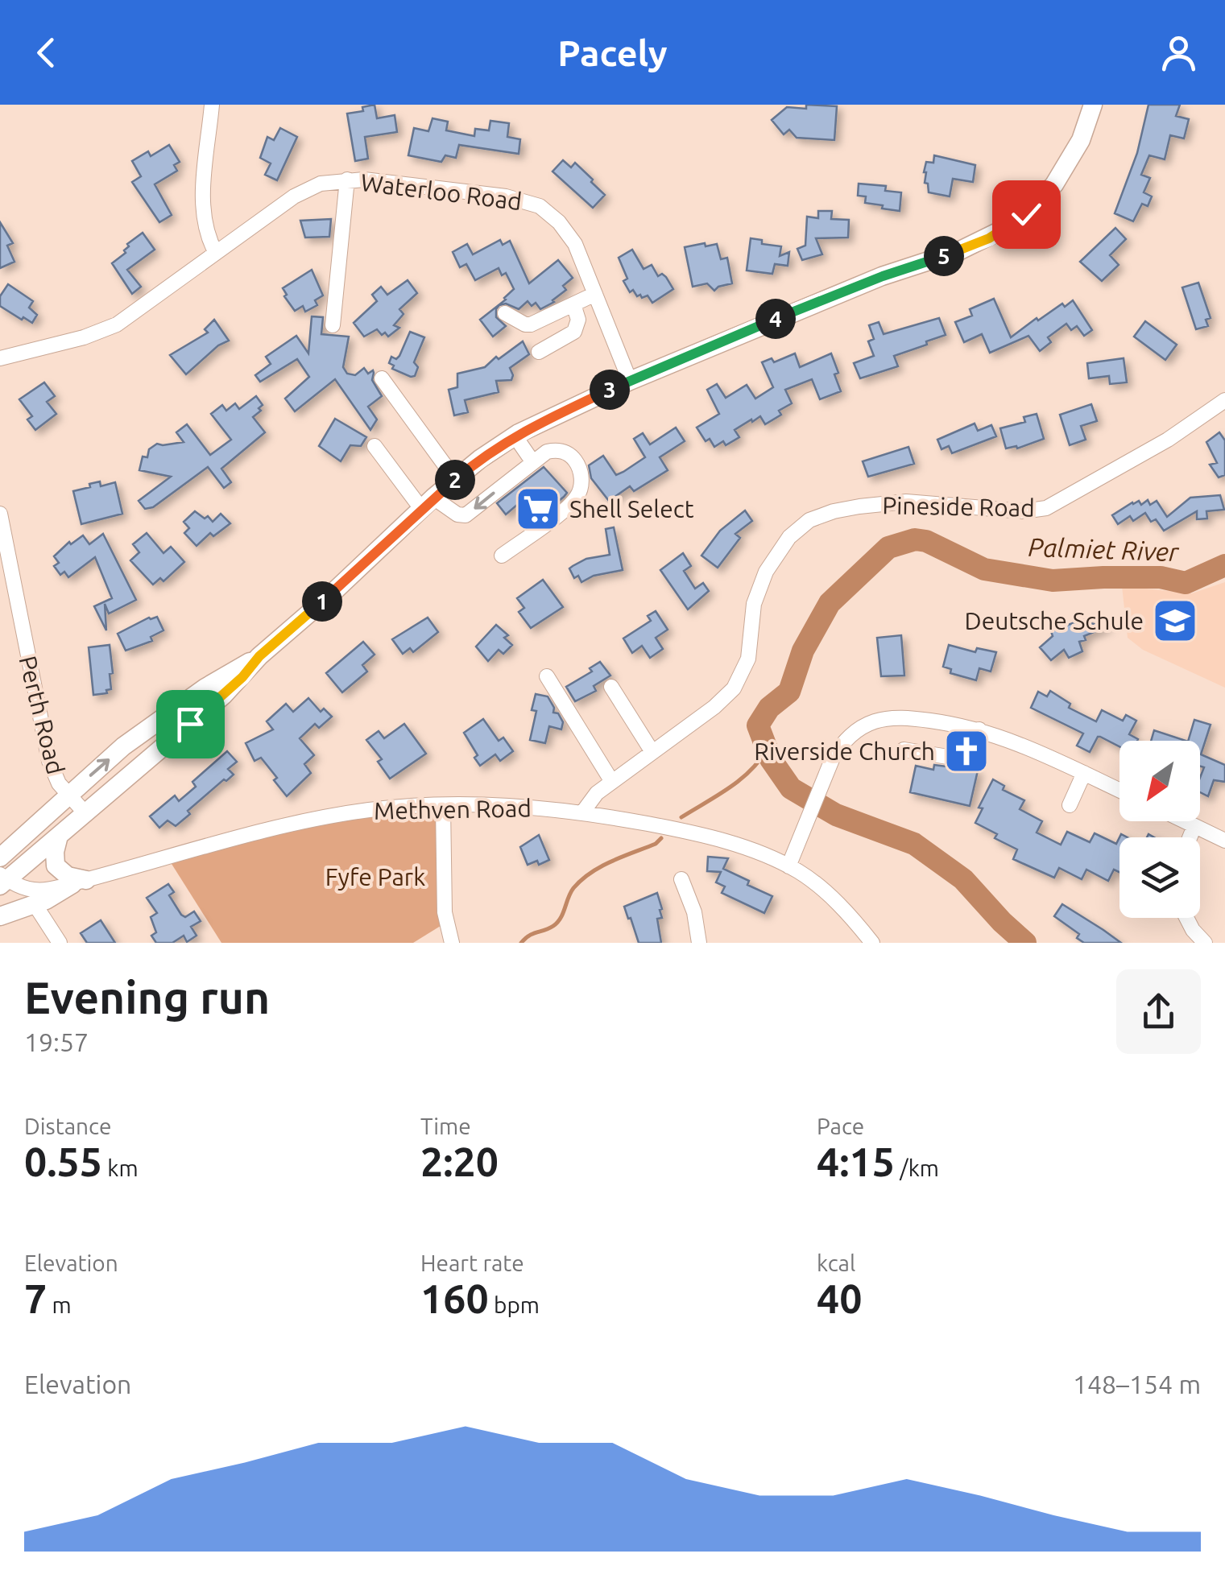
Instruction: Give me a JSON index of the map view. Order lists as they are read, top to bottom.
{
  "streets": {
    "street": [
      "Waterloo Road",
      "Pineside Road",
      "Perth Road",
      "Methven Road"
    ]
  },
  "crossings": [
    ["Pineside Road", "Methven Road"]
  ],
  "water": ["Palmiet River"],
  "parks": ["Fyfe Park"],
  "places": {
    "supermarket": ["Shell Select"],
    "school or university": ["Deutsche Schule"],
    "church": ["Riverside Church"]
  },
  "north": "bottom left",
  "page": {
    "header": "Pacely",
    "pins": [
      "5",
      "4",
      "3",
      "2",
      "1"
    ],
    "heading": ["Evening run", "19:57"],
    "stats": [
      ["Distance", "0.55 km"],
      ["Time", "2:20"],
      ["Pace", "4:15 /km"],
      ["Elevation", "7 m"],
      ["Heart rate", "160 bpm"],
      ["kcal", "40"]
    ],
    "chart": ["Elevation", "148–154 m"]
  }
}
